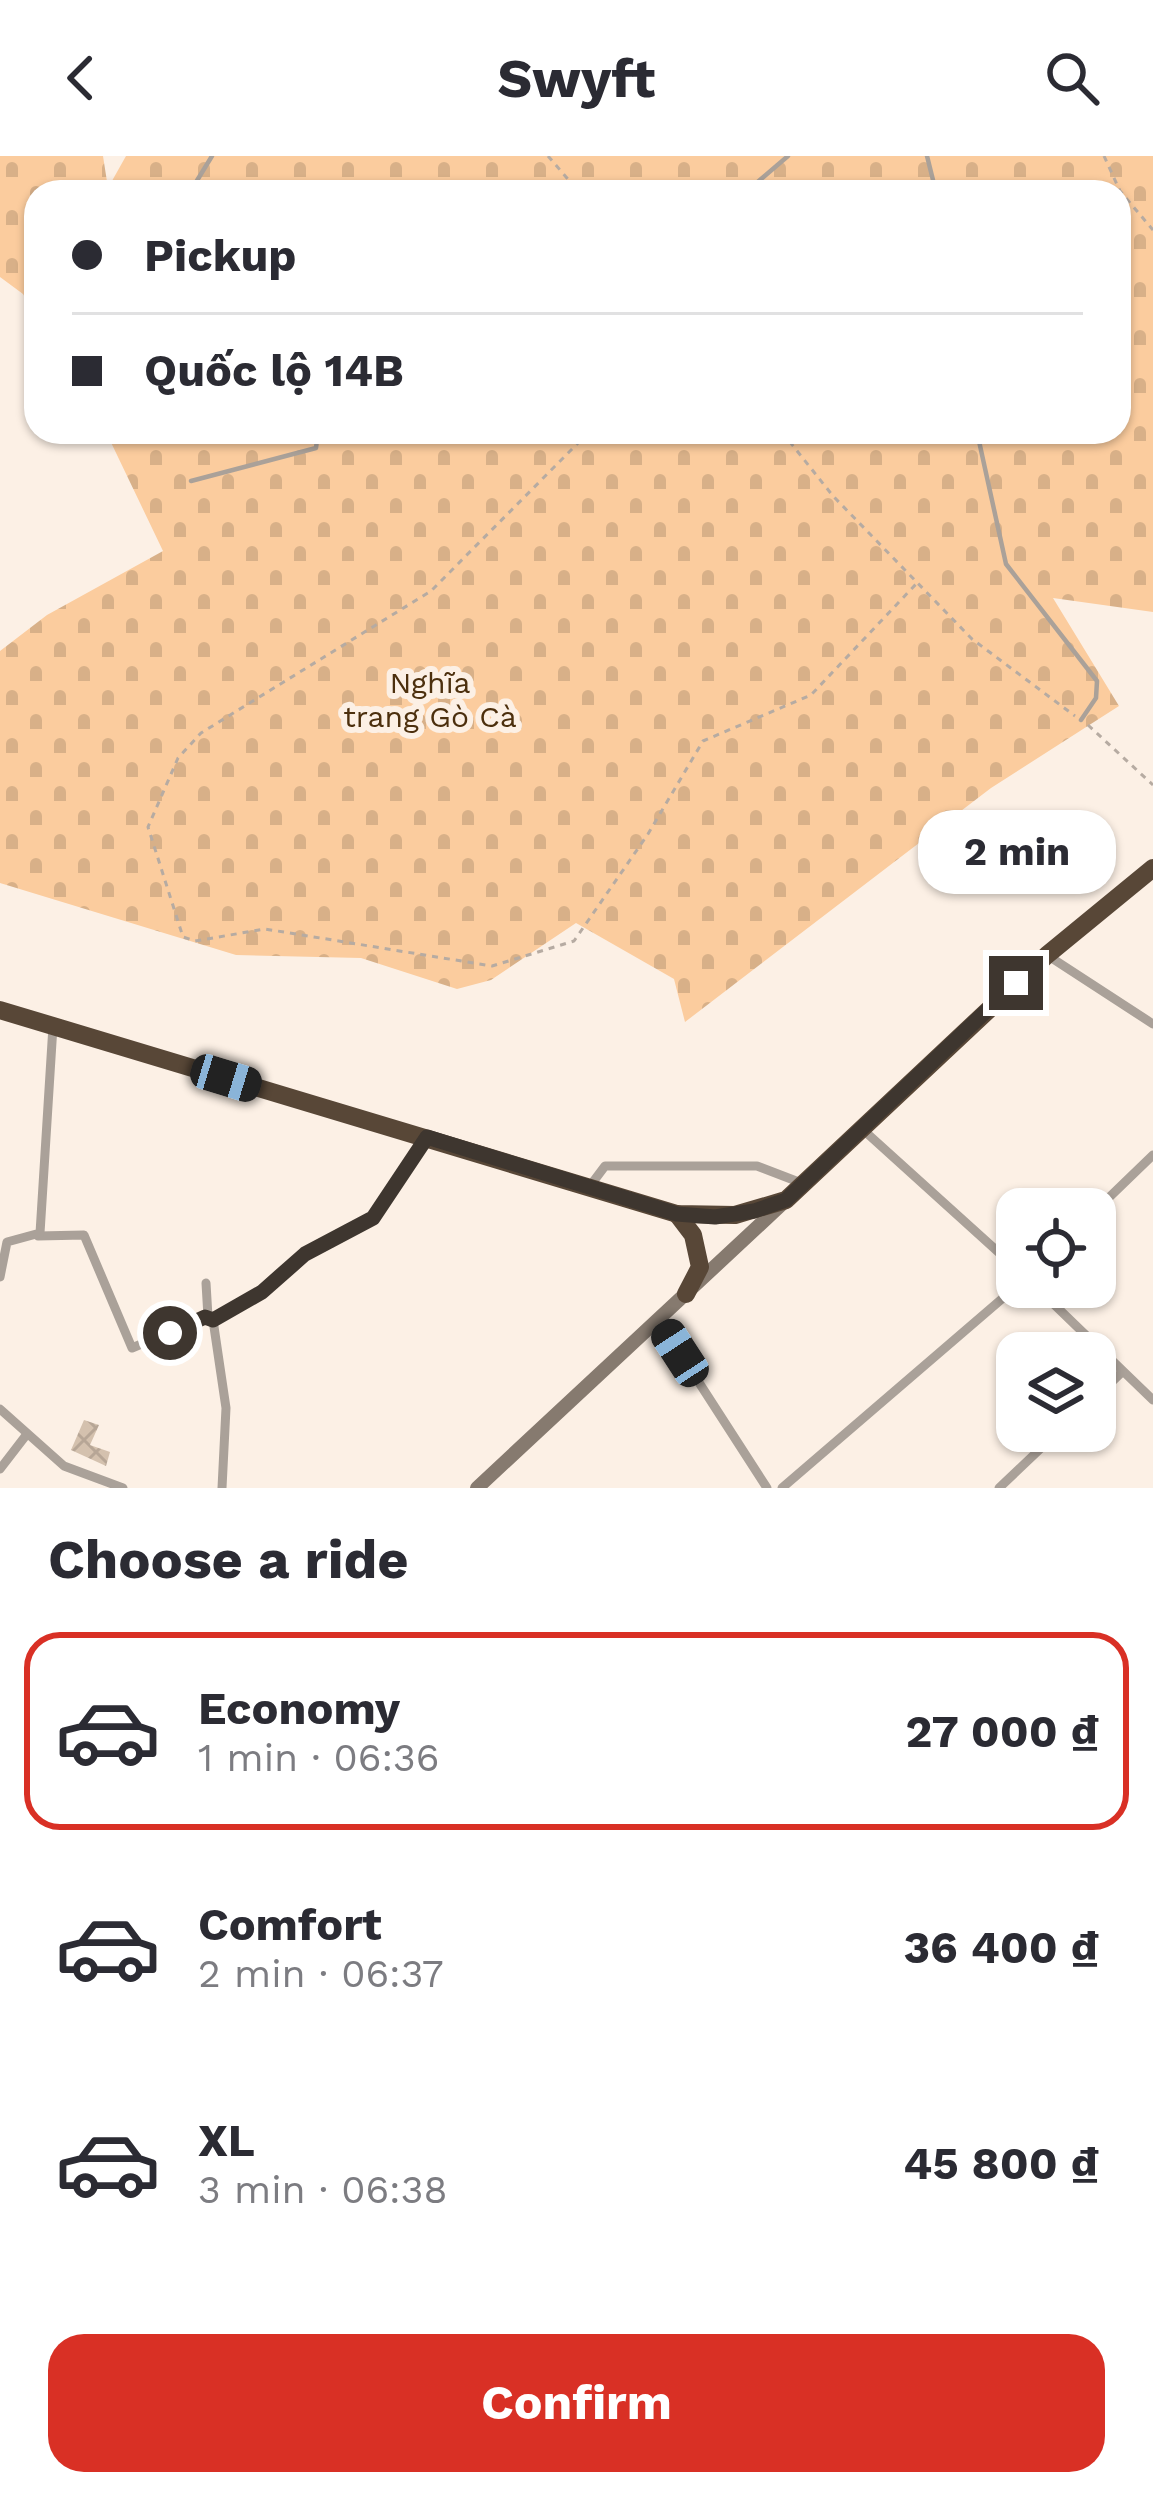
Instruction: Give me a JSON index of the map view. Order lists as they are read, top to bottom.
{
  "parks": ["Nghĩa trang Gò Cà"],
  "page": {
    "header": "Swyft",
    "banner": ["Pickup", "Quốc lộ 14B"],
    "bubble": "2 min",
    "heading": "Choose a ride",
    "list": [
      {
        "name": "Economy",
        "note": "1 min · 06:36",
        "value": "27 000 ₫"
      },
      {
        "name": "Comfort",
        "note": "2 min · 06:37",
        "value": "36 400 ₫"
      },
      {
        "name": "XL",
        "note": "3 min · 06:38",
        "value": "45 800 ₫"
      }
    ],
    "buttons": "Confirm"
  }
}
